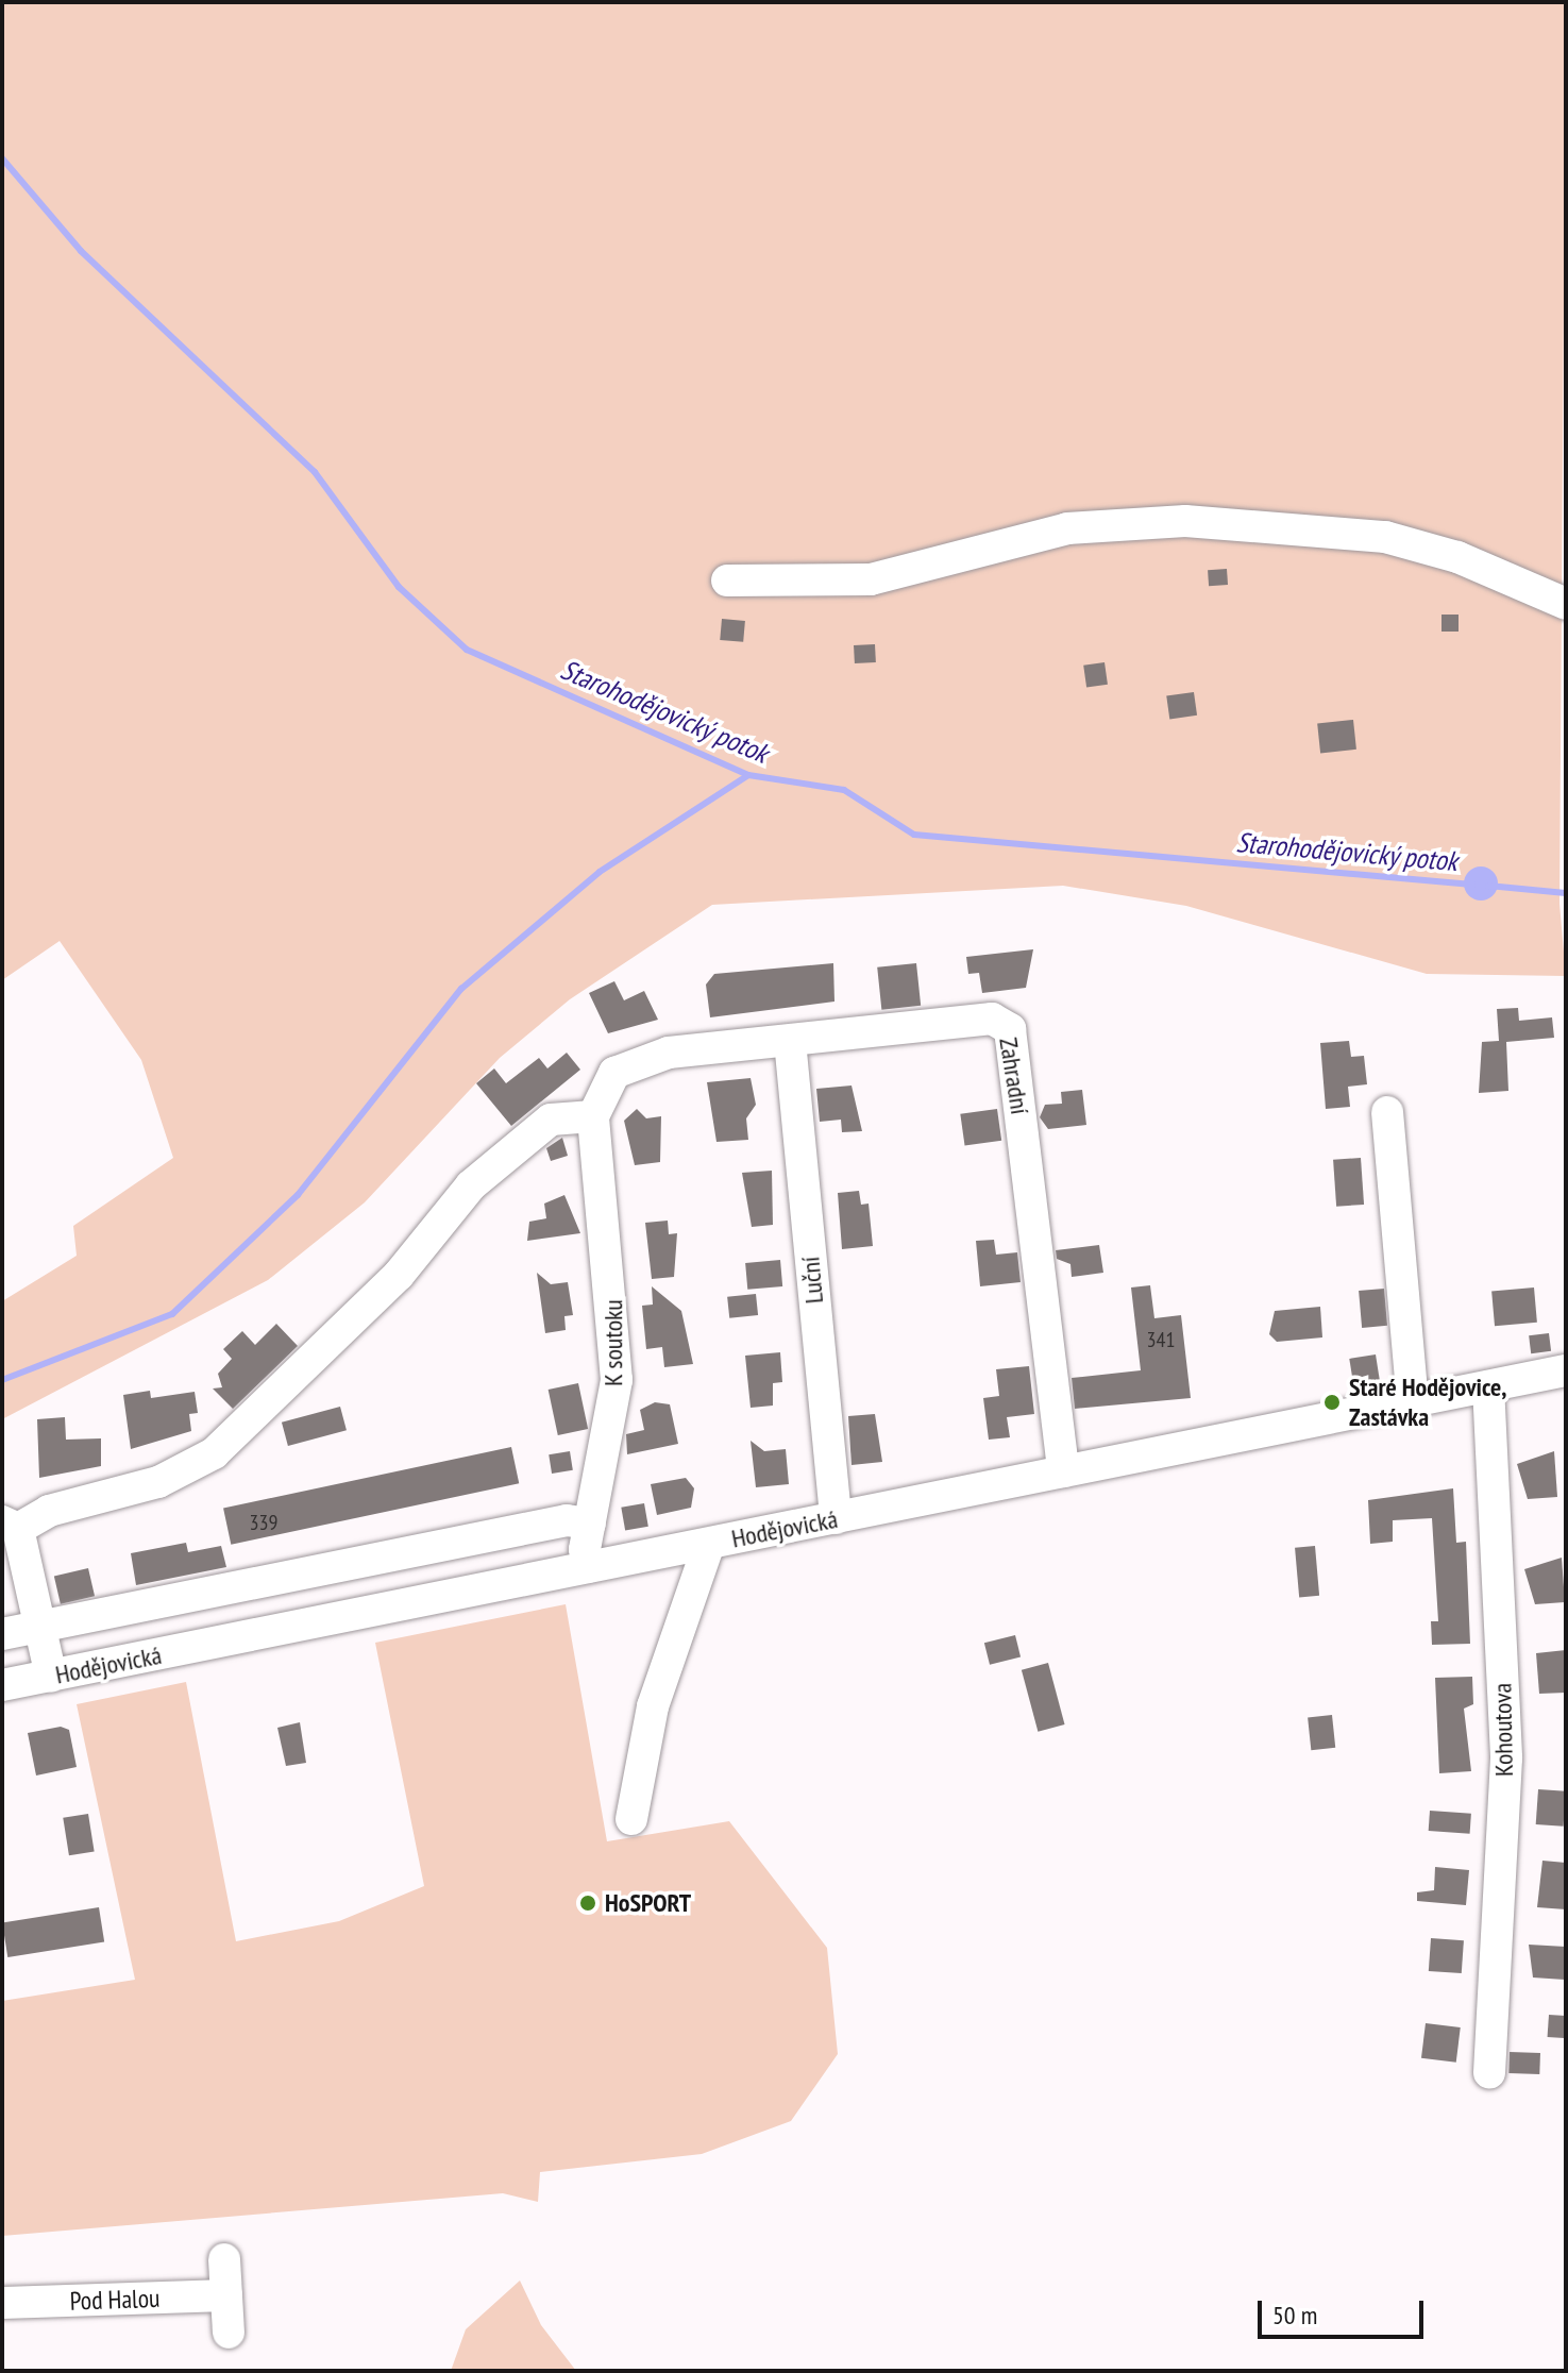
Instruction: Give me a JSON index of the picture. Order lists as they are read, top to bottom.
{
  "streets": {
    "street": [
      "Zahradní",
      "Luční",
      "K soutoku",
      "Hodějovická",
      "Kohoutova",
      "Pod Halou"
    ]
  },
  "crossings": [
    ["Zahradní", "Luční"],
    ["Zahradní", "K soutoku"],
    ["Zahradní", "Hodějovická"],
    ["Luční", "Hodějovická"],
    ["K soutoku", "Hodějovická"],
    ["Hodějovická", "Kohoutova"]
  ],
  "water": ["Starohodějovický potok"],
  "places": ["Staré Hodějovice, Zastávka", "HoSPORT"],
  "house_numbers": ["341", "339"],
  "scale_bar": "50 m"
}
